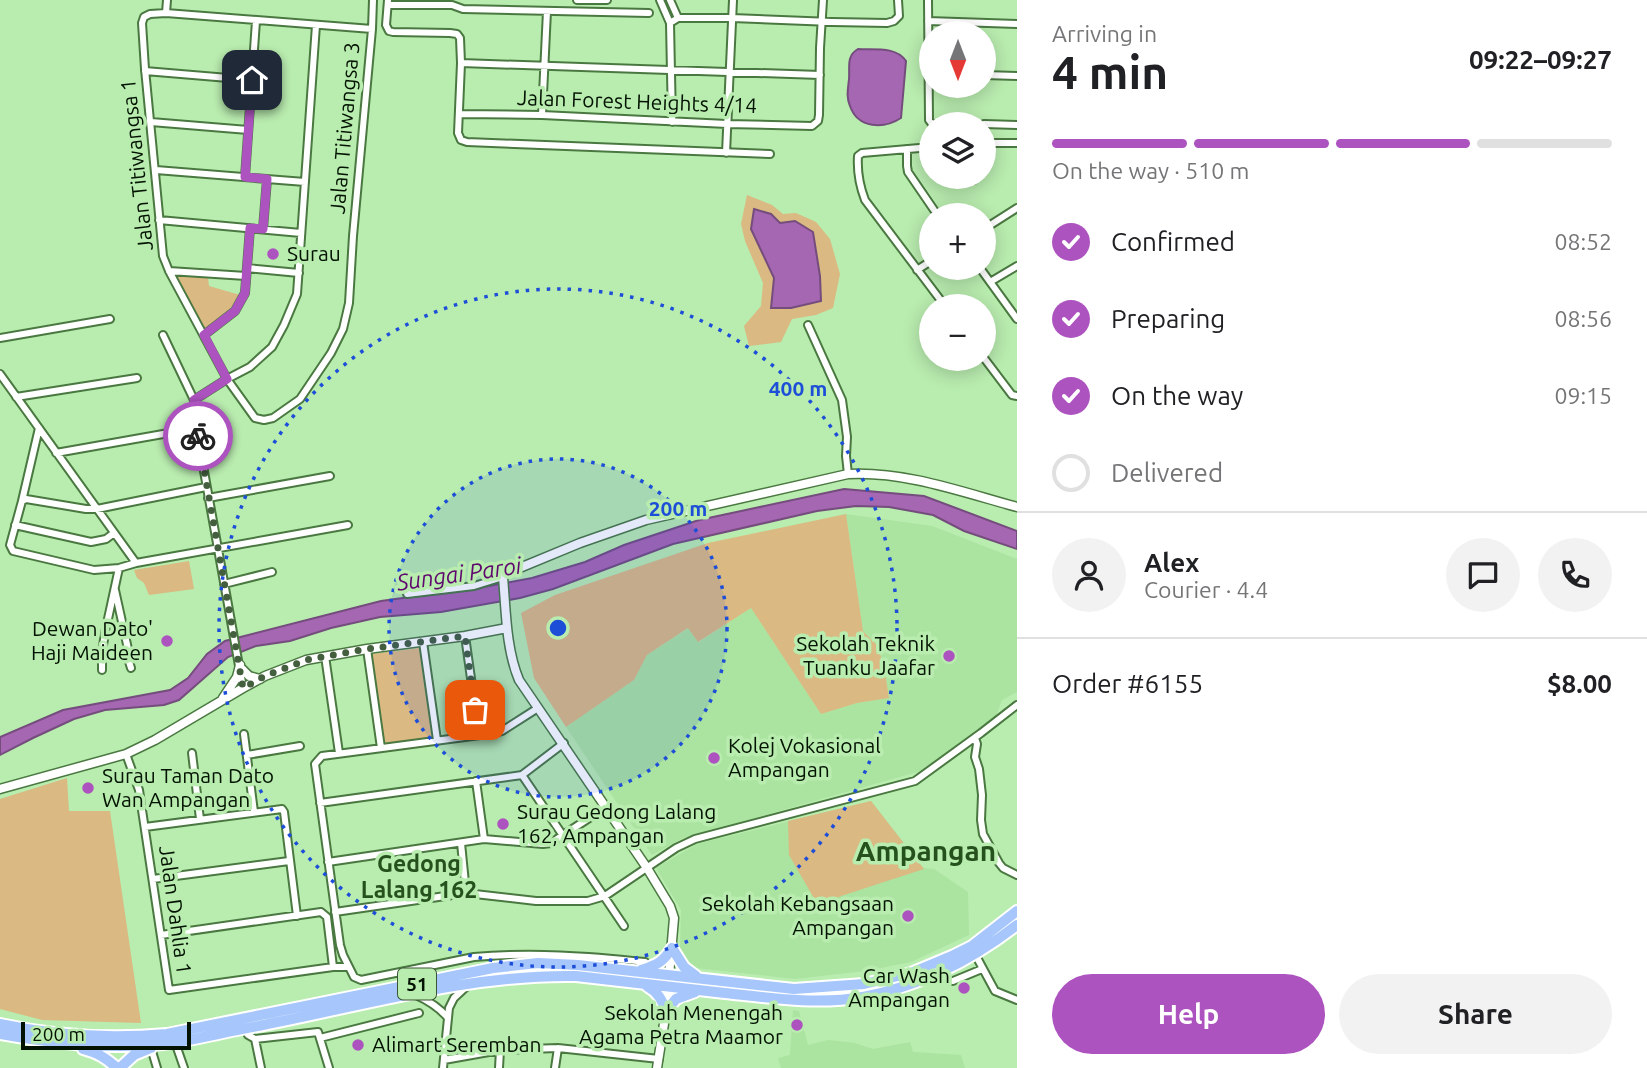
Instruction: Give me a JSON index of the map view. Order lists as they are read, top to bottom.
{
  "streets": {
    "highway": ["51"],
    "street": [
      "Jalan Forest Heights 4/14",
      "Jalan Titiwangsa 3",
      "Jalan Titiwangsa 1",
      "Jalan Dahlia 1"
    ]
  },
  "crossings": [
    ["Jalan Titiwangsa 3", "Jalan Titiwangsa 1"]
  ],
  "districts": ["Ampangan", "Gedong Lalang 162"],
  "water": ["Sungai Paroi"],
  "places": [
    "Surau",
    "Dewan Dato' Haji Maideen",
    "Sekolah Teknik Tuanku Jaafar",
    "Kolej Vokasional Ampangan",
    "Surau Taman Dato Wan Ampangan",
    "Surau Gedong Lalang 162, Ampangan",
    "Sekolah Kebangsaan Ampangan",
    "Car Wash Ampangan",
    "Sekolah Menengah Agama Petra Maamor",
    "Alimart Seremban"
  ],
  "scale_bar": "200 m",
  "north": "bottom",
  "page": {
    "heading": ["4 min", "Arriving in", "09:22–09:27"],
    "panel": [
      "Alex",
      "Courier · 4.4",
      "Order #6155",
      "$8.00"
    ],
    "map_buttons": ["+", "−"],
    "bar": "On the way · 510 m",
    "list": [
      ["Confirmed", "08:52"],
      ["Preparing", "08:56"],
      ["On the way", "09:15"],
      "Delivered"
    ],
    "buttons": ["Help", "Share"],
    "scale": "200 m"
  },
  "rings": ["400 m", "200 m"]
}
